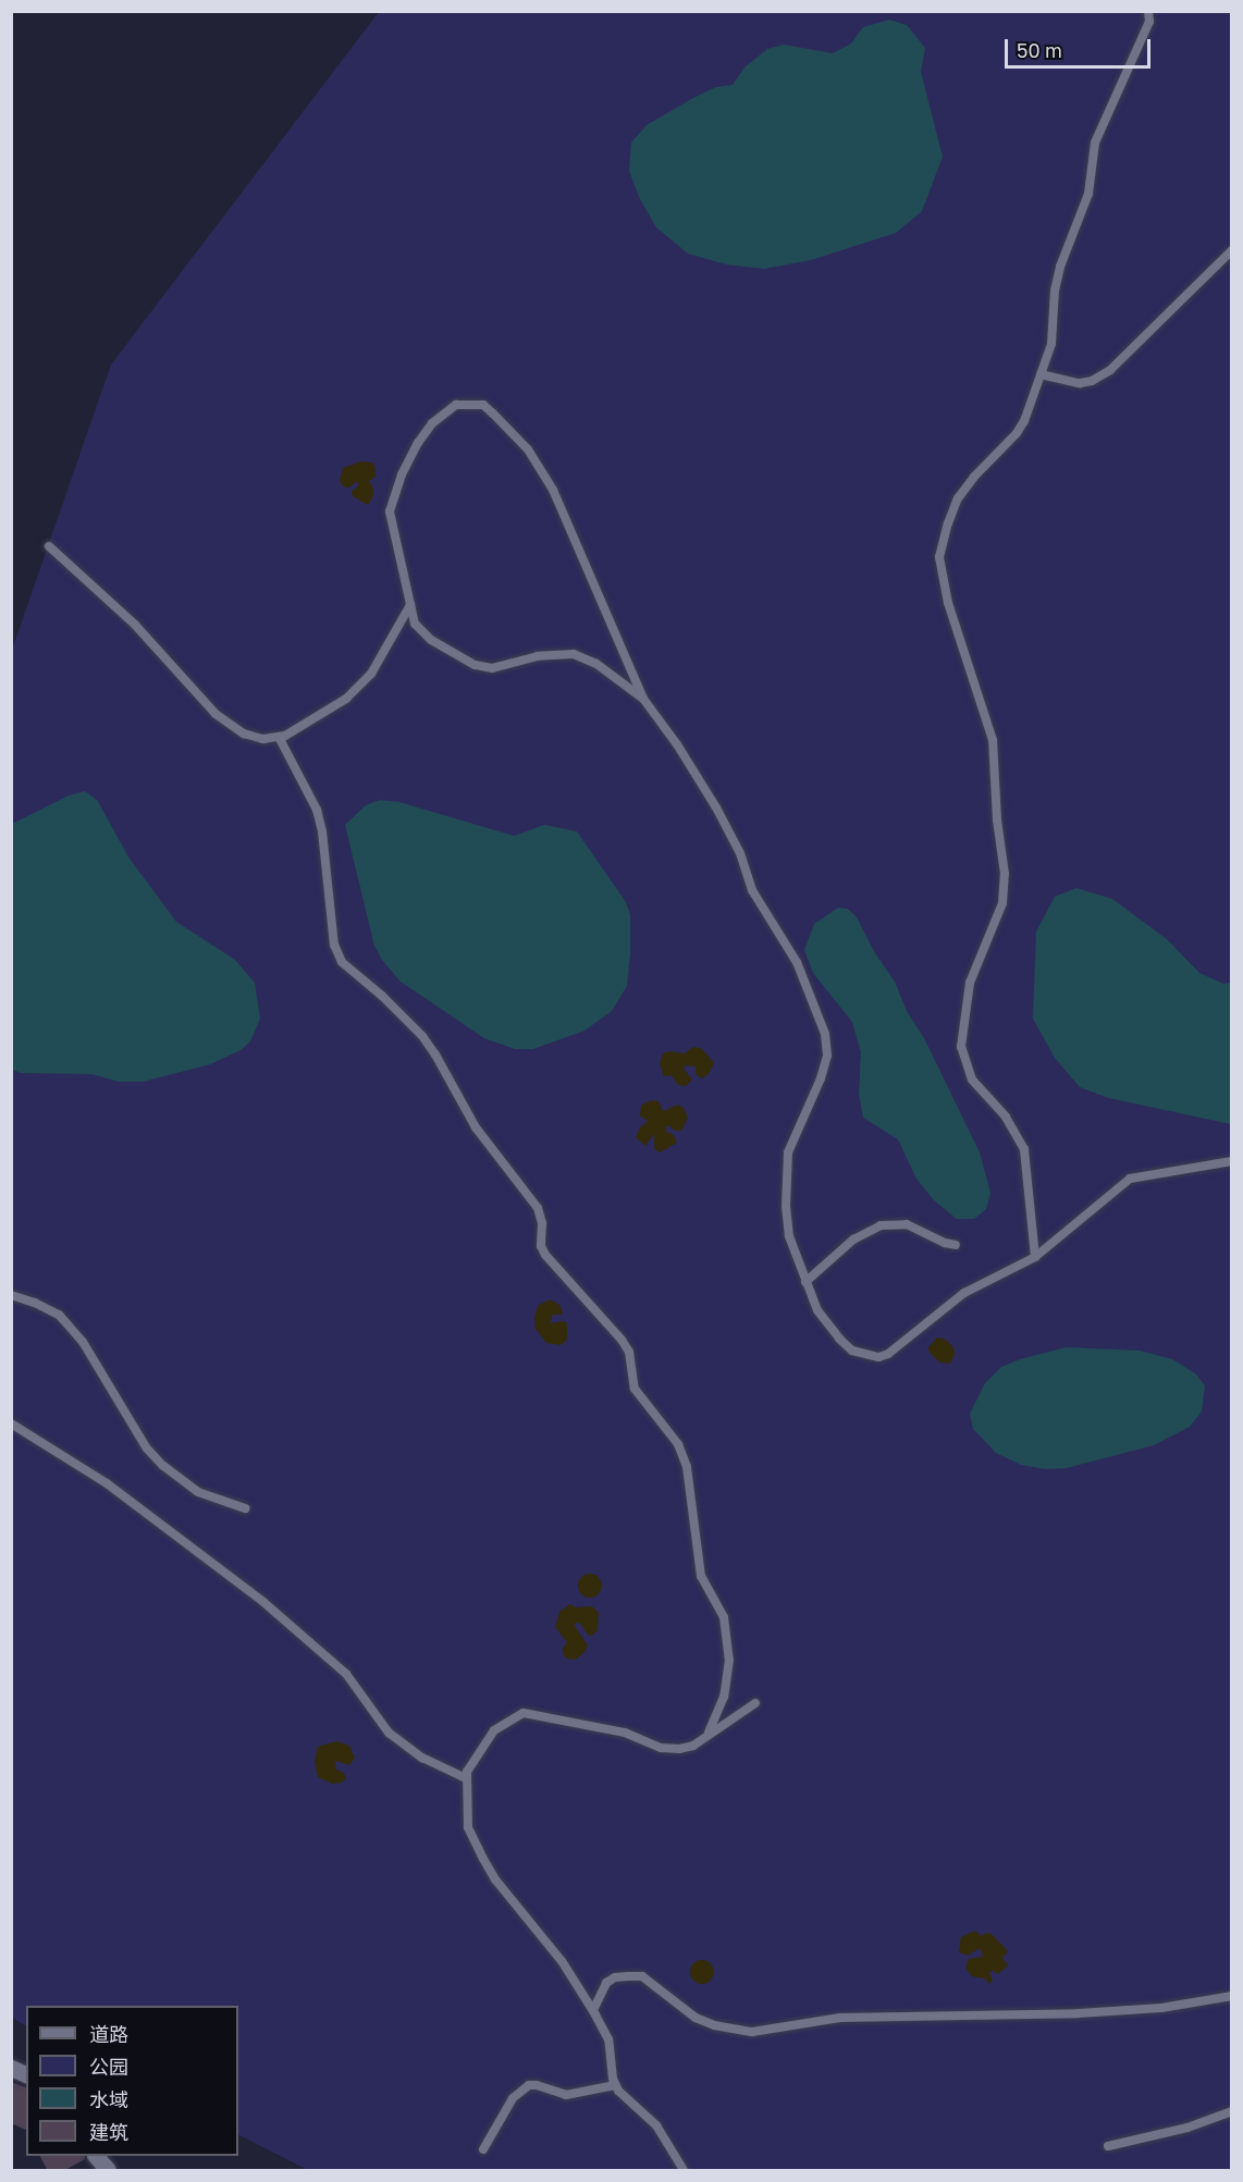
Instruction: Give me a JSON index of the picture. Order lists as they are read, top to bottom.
{
  "legend": [
    "道路",
    "公园",
    "水域",
    "建筑"
  ],
  "scale_bar": "50 m"
}
